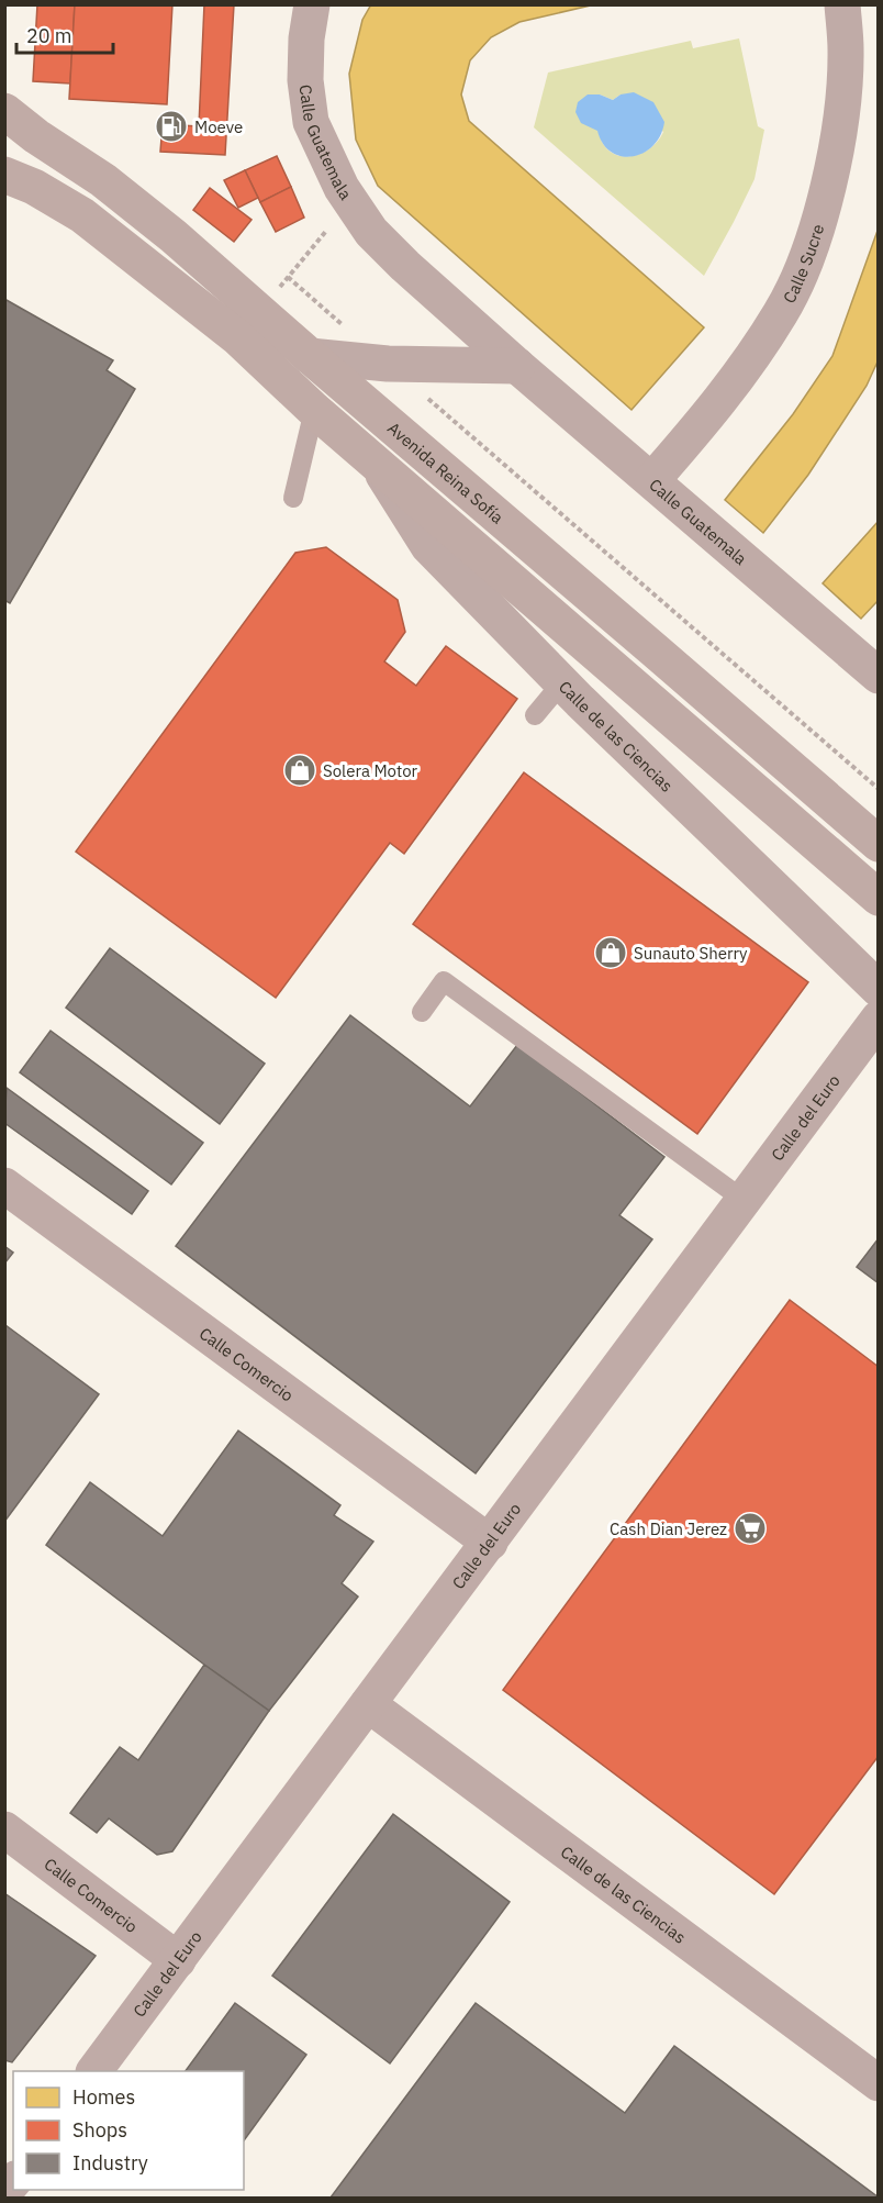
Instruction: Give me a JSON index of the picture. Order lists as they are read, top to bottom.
{
  "streets": {
    "main road": ["Avenida Reina Sofía"],
    "street": [
      "Calle Guatemala",
      "Calle Sucre",
      "Calle de las Ciencias",
      "Calle del Euro",
      "Calle Comercio"
    ]
  },
  "crossings": [
    ["Calle Guatemala", "Calle Sucre"],
    ["Calle de las Ciencias", "Calle del Euro"],
    ["Calle del Euro", "Calle Comercio"]
  ],
  "places": {
    "fuel station": ["Moeve"],
    "shop": ["Solera Motor", "Sunauto Sherry"],
    "supermarket": ["Cash Dian Jerez"]
  },
  "legend": ["Homes", "Shops", "Industry"],
  "scale_bar": "20 m"
}
